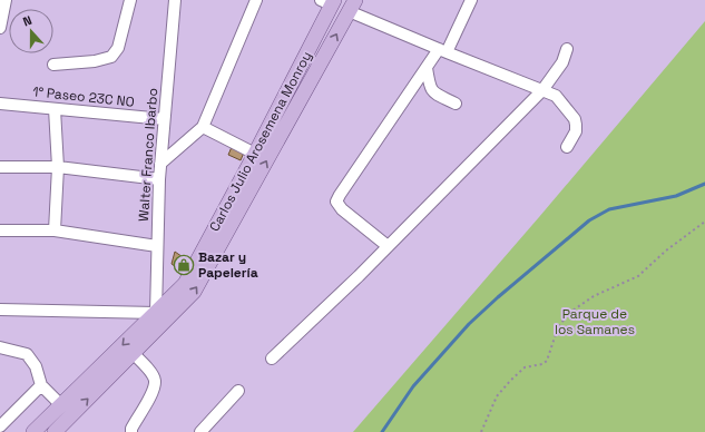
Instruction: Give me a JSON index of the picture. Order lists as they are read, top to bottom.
{
  "streets": {
    "main road": ["Carlos Julio Arosemena Monroy"],
    "street": ["1° Paseo 23C NO", "Walter Franco Ibarbo"]
  },
  "crossings": [
    ["1° Paseo 23C NO", "Walter Franco Ibarbo"],
    ["Carlos Julio Arosemena Monroy", "Walter Franco Ibarbo"]
  ],
  "parks": ["Parque de los Samanes"],
  "places": {
    "shop": ["Bazar y Papelería"]
  },
  "north": "top"
}
